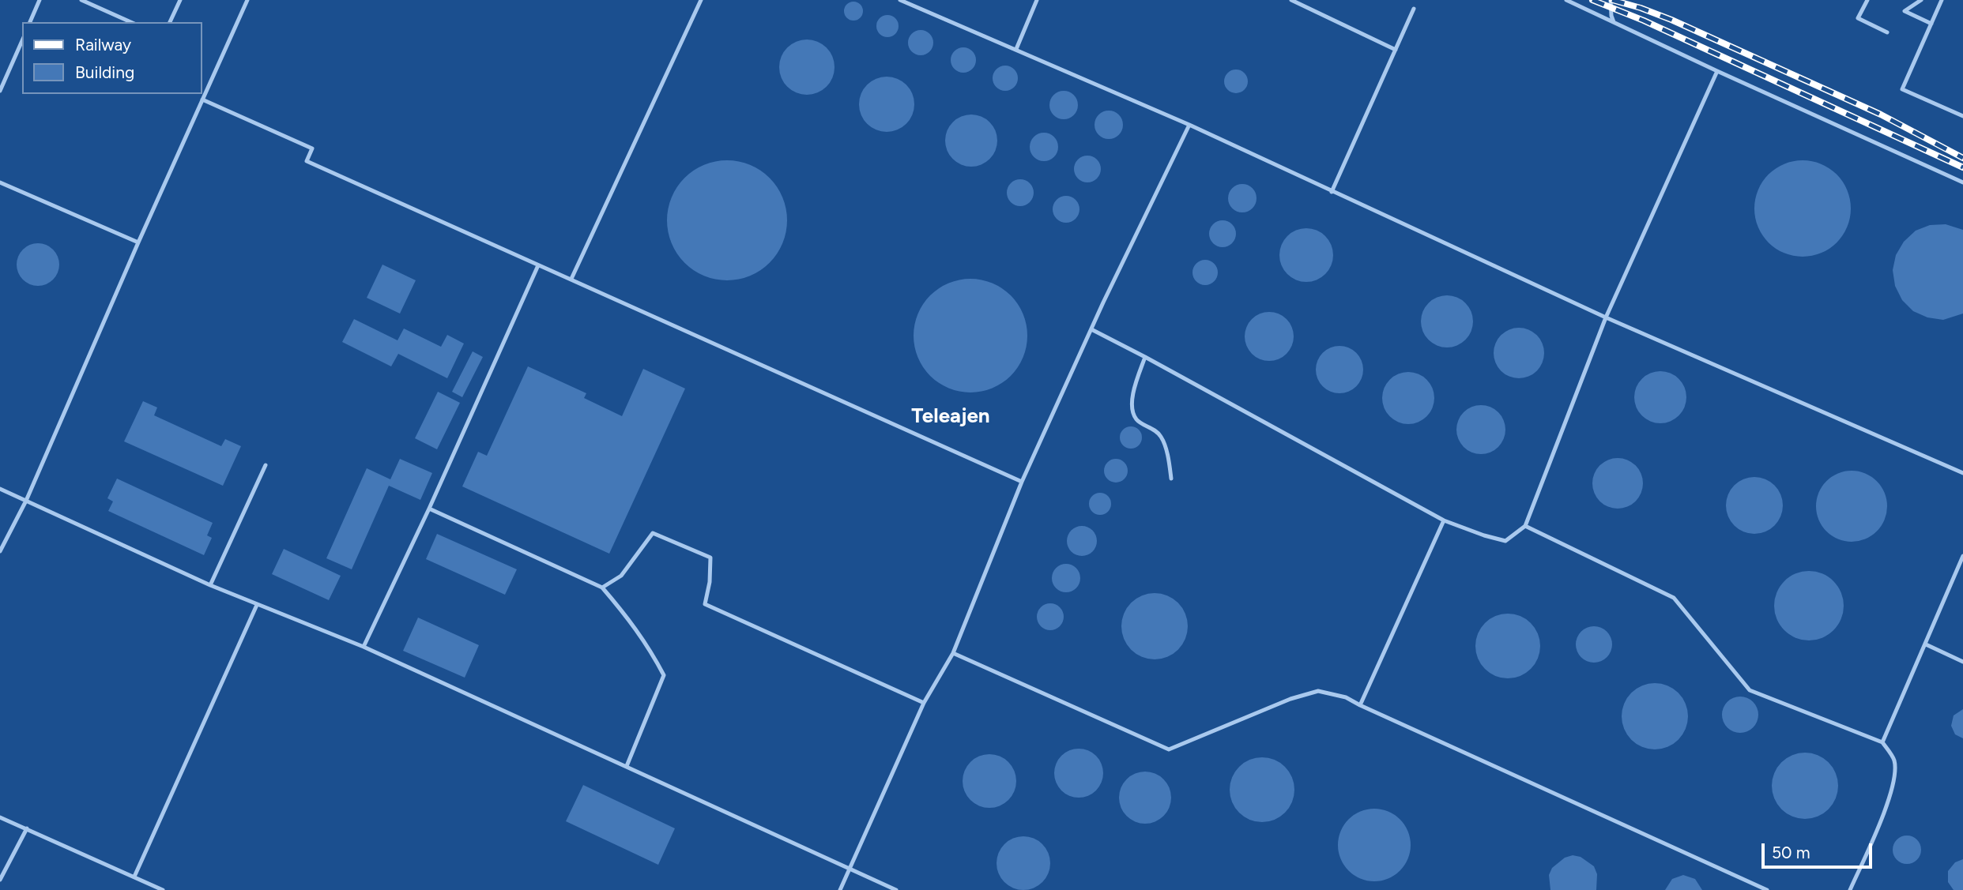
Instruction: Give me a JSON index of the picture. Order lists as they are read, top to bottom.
{
  "districts": ["Teleajen"],
  "legend": ["Railway", "Building"],
  "scale_bar": "50 m"
}
